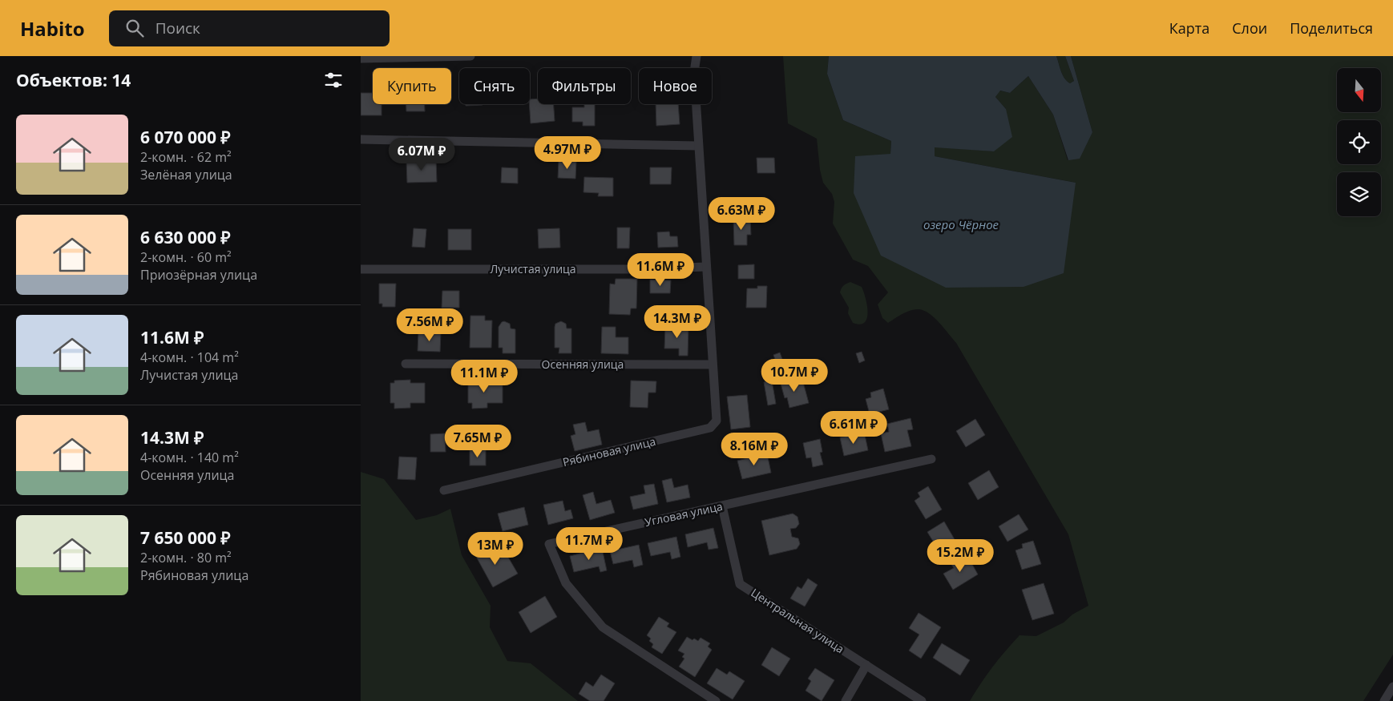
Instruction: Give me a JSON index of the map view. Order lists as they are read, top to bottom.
{
  "streets": {
    "street": [
      "Лучистая улица",
      "Осенняя улица",
      "Рябиновая улица",
      "Угловая улица",
      "Центральная улица"
    ]
  },
  "crossings": [
    ["Лучистая улица", "Рябиновая улица"],
    ["Осенняя улица", "Рябиновая улица"],
    ["Угловая улица", "Центральная улица"]
  ],
  "water": ["озеро Чёрное"],
  "north": "bottom",
  "page": {
    "header": "Habito",
    "search": "Поиск",
    "nav": ["Карта", "Слои", "Поделиться"],
    "heading": "Объектов: 14",
    "chip": [
      "Купить",
      "Снять",
      "Фильтры",
      "Новое"
    ],
    "list": [
      {
        "name": "6 070 000 ₽",
        "note": "2-комн. · 62 m² · Зелёная улица"
      },
      {
        "name": "6 630 000 ₽",
        "note": "2-комн. · 60 m² · Приозёрная улица"
      },
      {
        "name": "11.6M ₽",
        "note": "4-комн. · 104 m² · Лучистая улица"
      },
      {
        "name": "14.3M ₽",
        "note": "4-комн. · 140 m² · Осенняя улица"
      },
      {
        "name": "7 650 000 ₽",
        "note": "2-комн. · 80 m² · Рябиновая улица"
      }
    ],
    "price": [
      "4.97M ₽",
      "6.07M ₽",
      "6.63M ₽",
      "11.6M ₽",
      "14.3M ₽",
      "7.56M ₽",
      "10.7M ₽",
      "11.1M ₽",
      "6.61M ₽",
      "7.65M ₽",
      "8.16M ₽",
      "11.7M ₽",
      "13M ₽",
      "15.2M ₽"
    ]
  }
}
